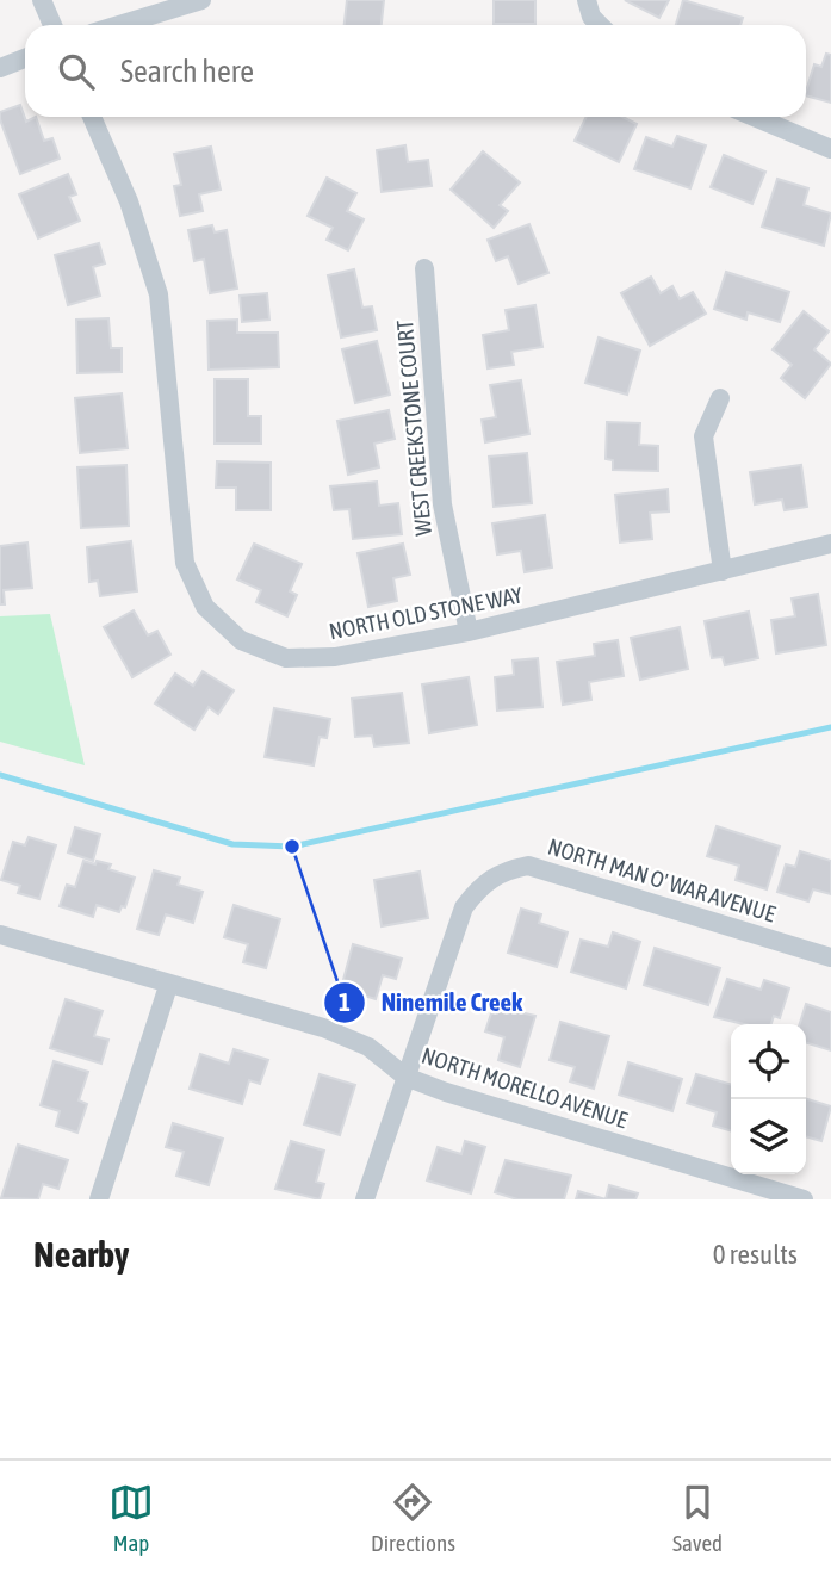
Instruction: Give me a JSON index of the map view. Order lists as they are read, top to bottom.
{
  "streets": {
    "street": [
      "WEST CREEKSTONE COURT",
      "NORTH OLD STONE WAY",
      "NORTH MAN O' WAR AVENUE",
      "NORTH MORELLO AVENUE"
    ]
  },
  "crossings": [
    ["WEST CREEKSTONE COURT", "NORTH OLD STONE WAY"],
    ["NORTH MAN O' WAR AVENUE", "NORTH MORELLO AVENUE"]
  ],
  "places": ["Ninemile Creek"],
  "page": {
    "search": "Search here",
    "heading": ["Nearby", "0 results"],
    "nav": ["Map", "Directions", "Saved"]
  }
}
